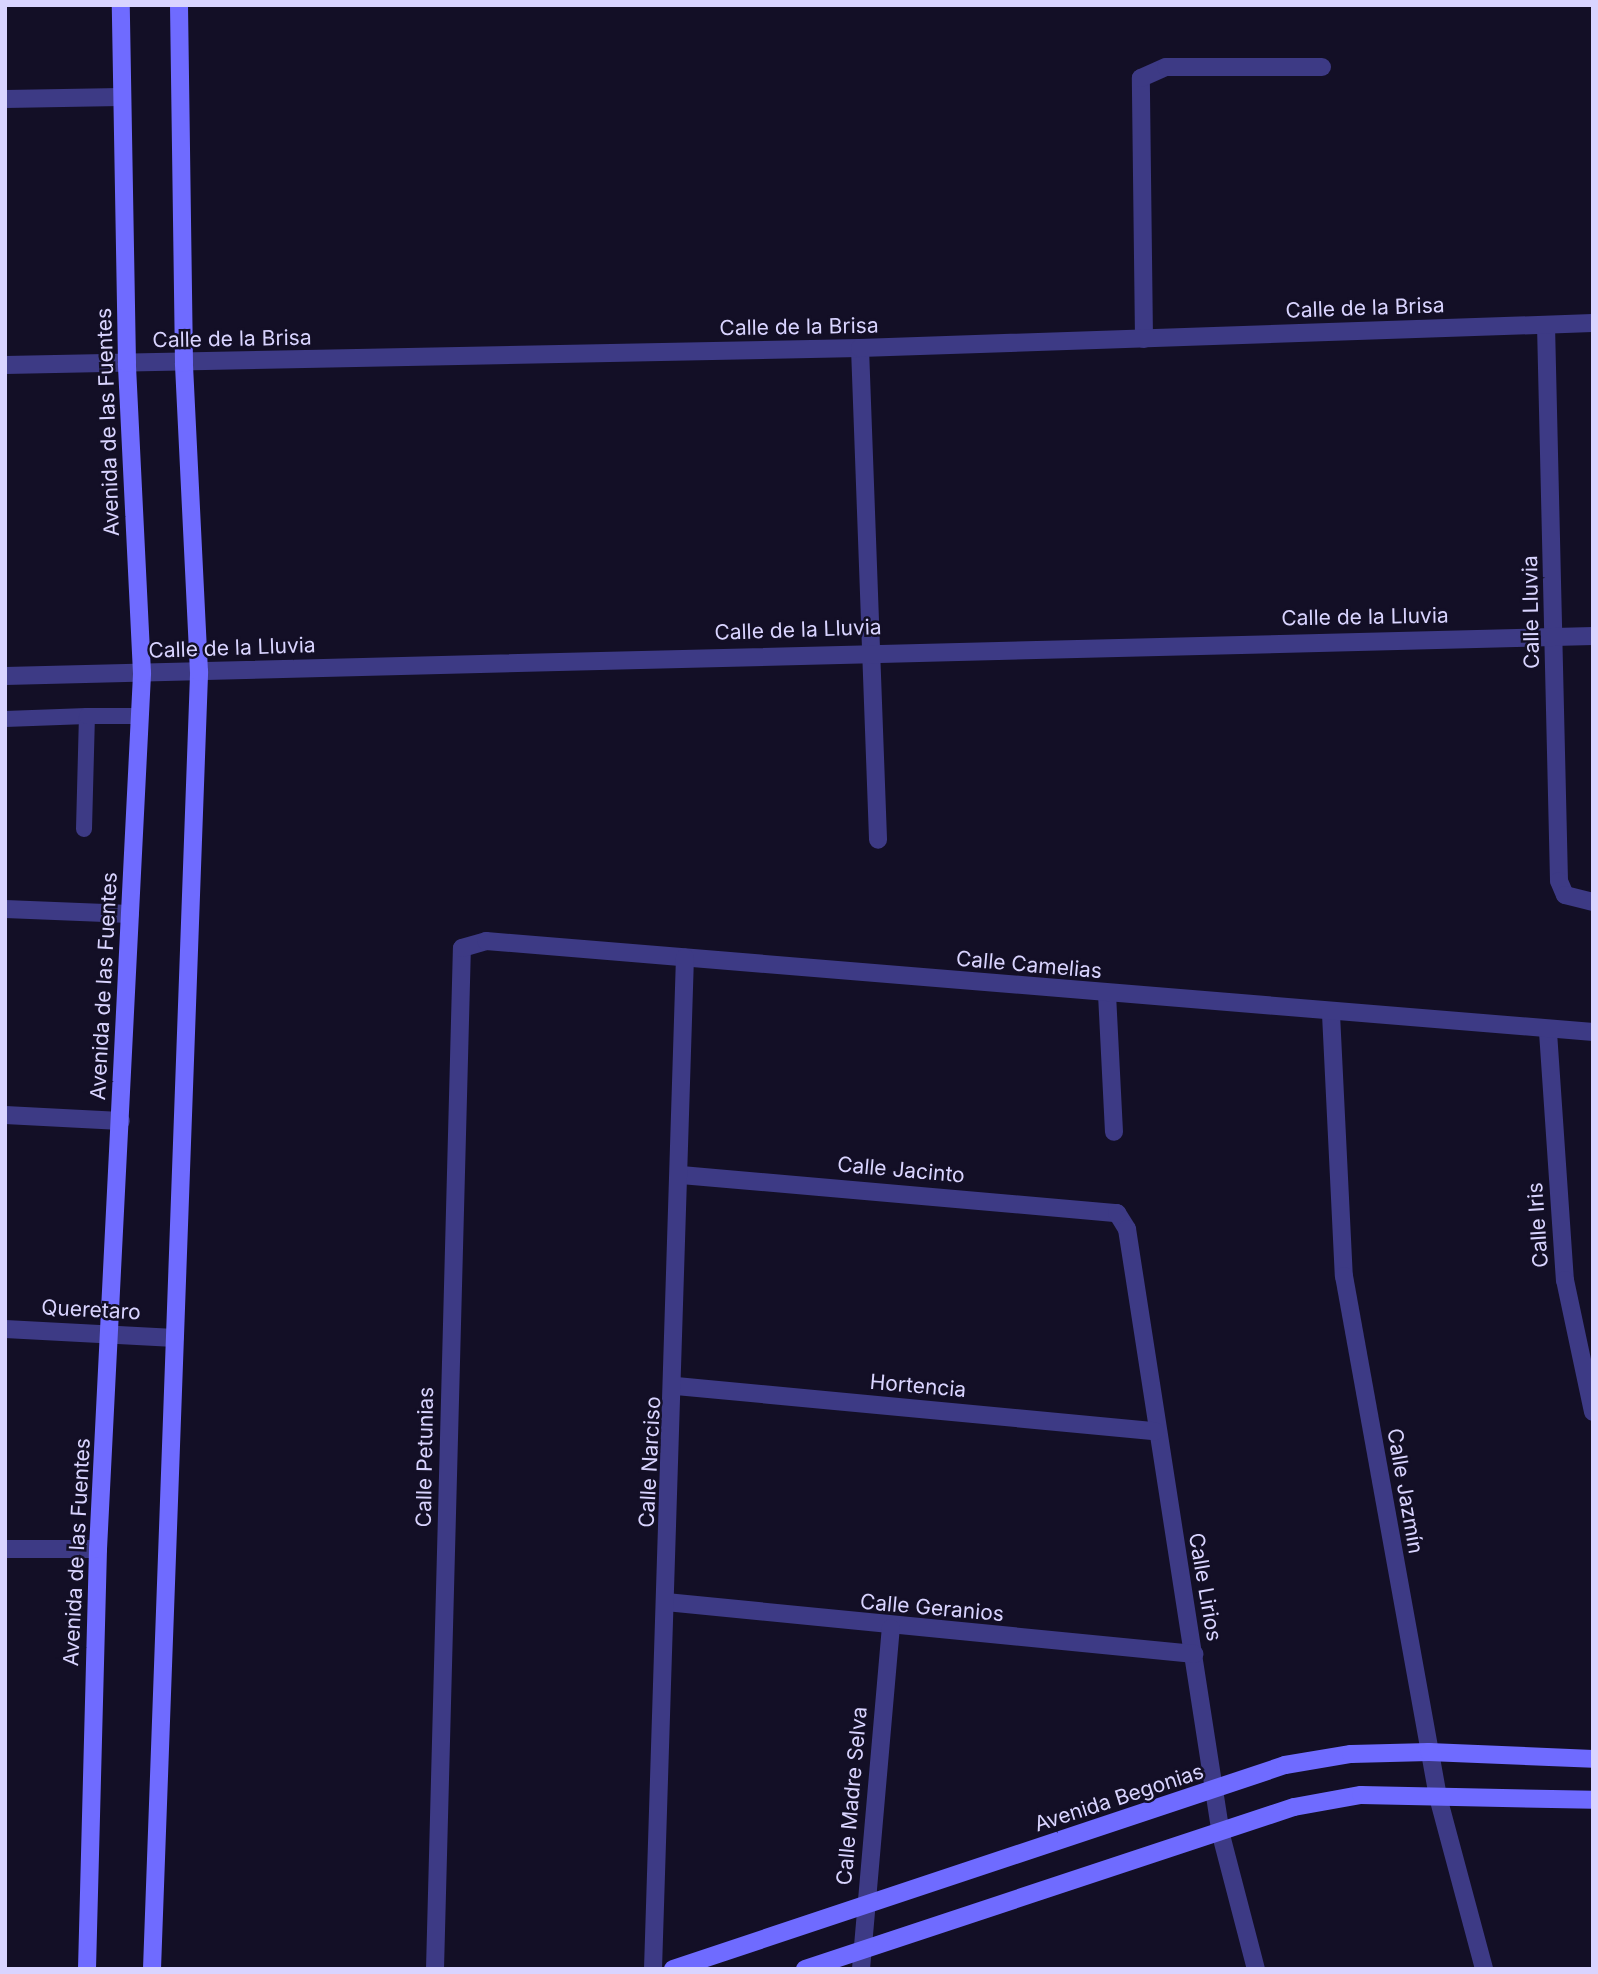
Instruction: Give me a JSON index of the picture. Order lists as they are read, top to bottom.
{
  "streets": {
    "main road": ["Avenida de las Fuentes", "Avenida Begonias"],
    "street": [
      "Calle de la Brisa",
      "Calle Lluvia",
      "Calle de la Lluvia",
      "Calle Camelias",
      "Calle Jacinto",
      "Calle Iris",
      "Queretaro",
      "Hortencia",
      "Calle Petunias",
      "Calle Narciso",
      "Calle Jazmín",
      "Calle Lirios",
      "Calle Geranios",
      "Calle Madre Selva"
    ]
  },
  "crossings": [
    ["Calle de la Brisa", "Avenida de las Fuentes"],
    ["Calle de la Brisa", "Calle Lluvia"],
    ["Avenida de las Fuentes", "Calle de la Lluvia"],
    ["Avenida de las Fuentes", "Queretaro"],
    ["Calle Lluvia", "Calle de la Lluvia"],
    ["Calle Camelias", "Calle Iris"],
    ["Calle Camelias", "Calle Petunias"],
    ["Calle Camelias", "Calle Narciso"],
    ["Calle Camelias", "Calle Jazmín"],
    ["Calle Jacinto", "Calle Narciso"],
    ["Calle Jacinto", "Calle Lirios"],
    ["Hortencia", "Calle Narciso"],
    ["Hortencia", "Calle Lirios"],
    ["Calle Narciso", "Calle Geranios"],
    ["Calle Jazmín", "Avenida Begonias"],
    ["Calle Lirios", "Calle Geranios"],
    ["Calle Lirios", "Avenida Begonias"],
    ["Calle Geranios", "Calle Madre Selva"],
    ["Calle Madre Selva", "Avenida Begonias"]
  ]
}
